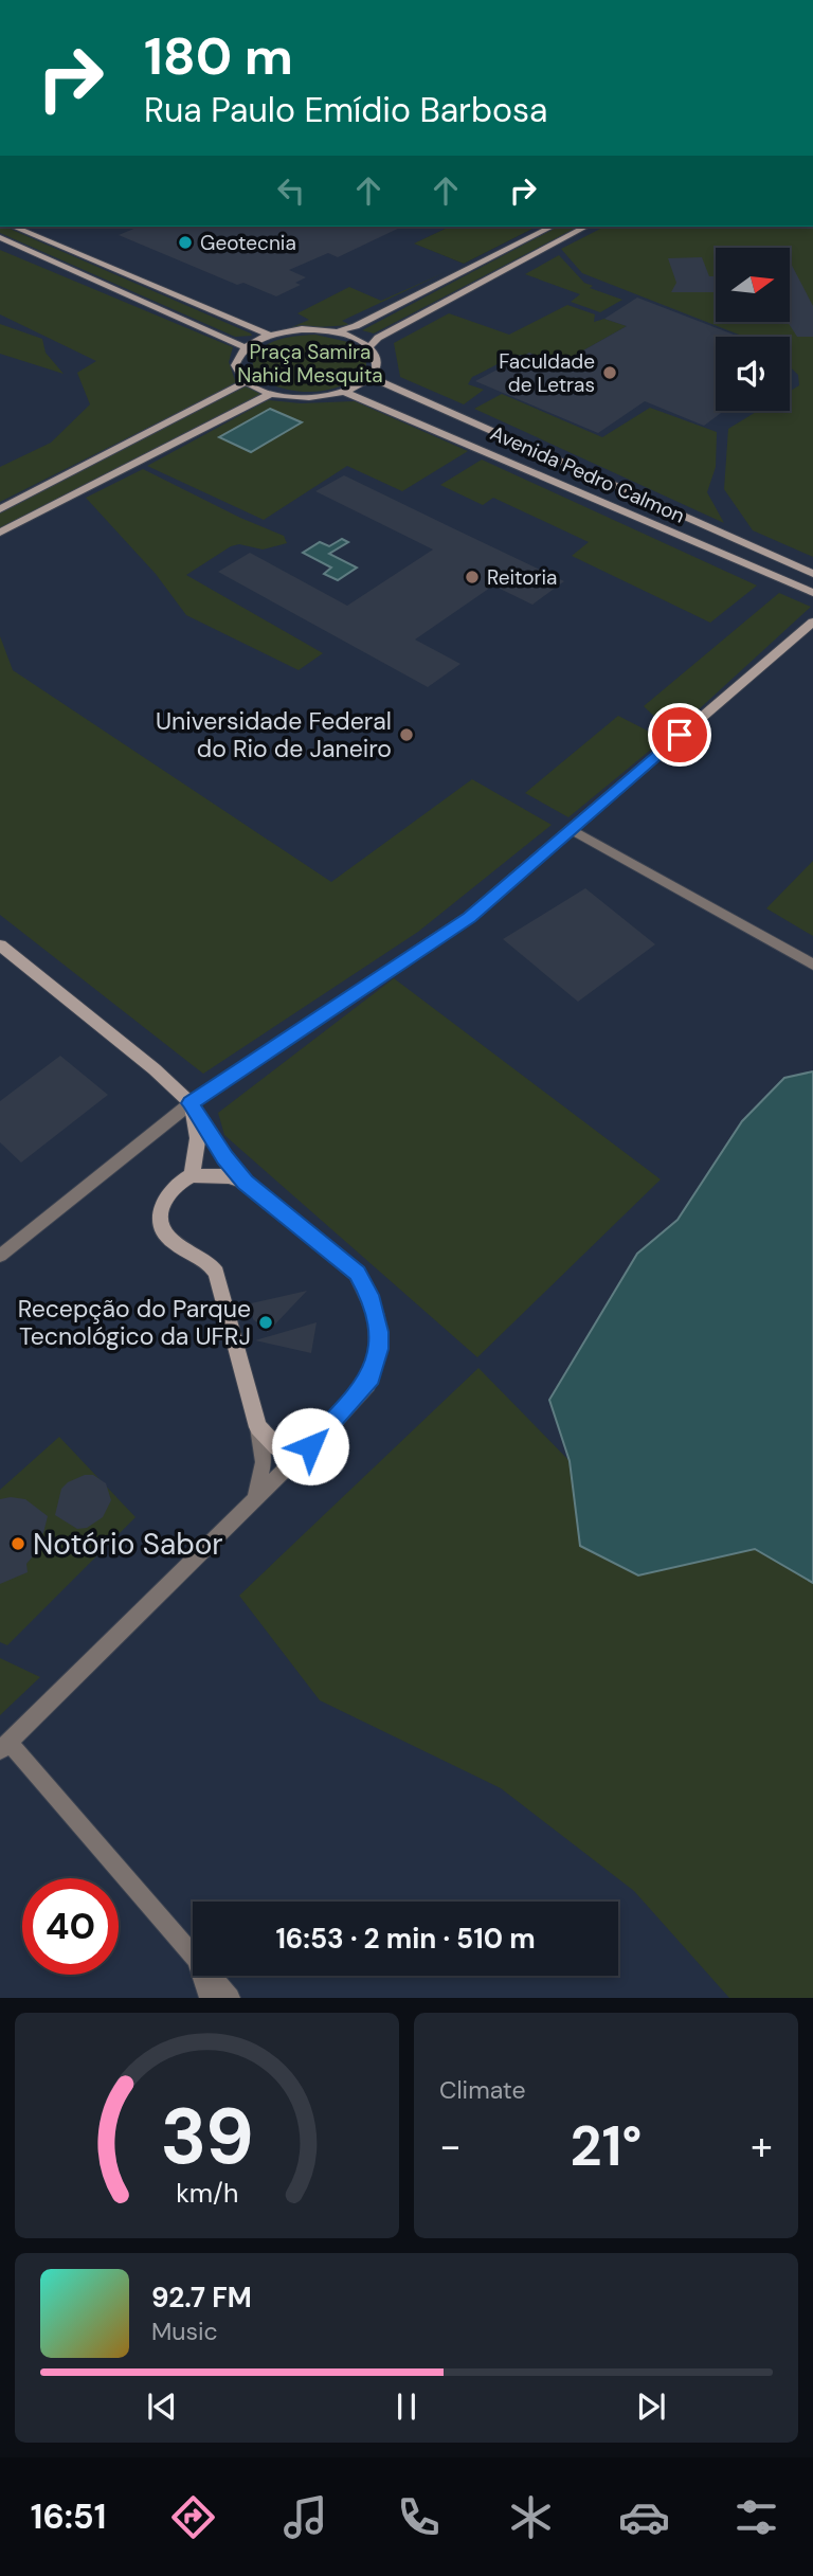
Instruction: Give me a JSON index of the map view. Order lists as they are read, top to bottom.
{
  "streets": {
    "street": ["Avenida Pedro Calmon"]
  },
  "parks": ["Praça Samira Nahid Mesquita"],
  "places": [
    "Geotecnia",
    "Faculdade de Letras",
    "Reitoria",
    "Universidade Federal do Rio de Janeiro",
    "Recepção do Parque Tecnológico da UFRJ",
    "Notório Sabor"
  ],
  "north": "right",
  "page": {
    "turn": ["180 m", "Rua Paulo Emídio Barbosa"],
    "limit": "40",
    "trip": "16:53 · 2 min · 510 m",
    "tile": "Climate",
    "heat": ["−", "21°", "+"],
    "song": ["92.7 FM", "Music"],
    "tabs": "16:51",
    "gauge": ["39", "km/h"]
  }
}
